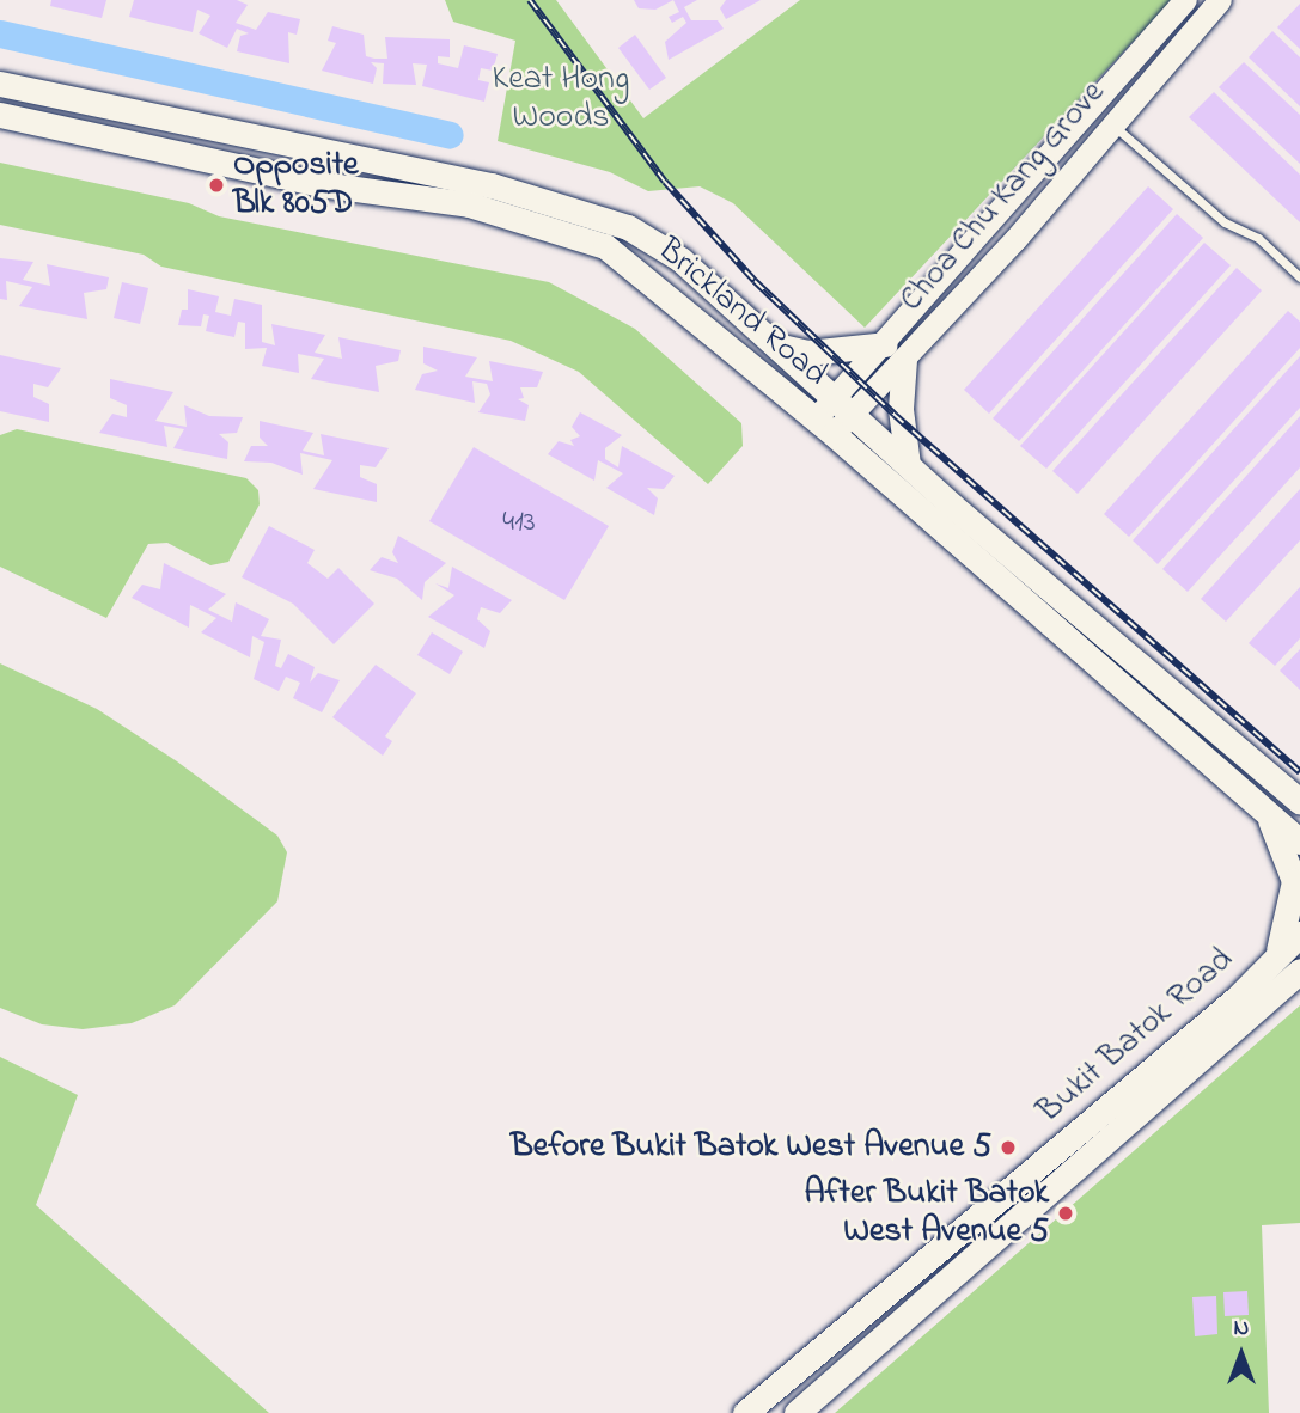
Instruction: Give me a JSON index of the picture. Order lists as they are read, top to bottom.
{
  "streets": {
    "main road": ["Brickland Road", "Bukit Batok Road"],
    "street": ["Choa Chu Kang Grove"]
  },
  "crossings": [
    ["Choa Chu Kang Grove", "Brickland Road"]
  ],
  "parks": ["Keat Hong Woods"],
  "places": ["Opposite Blk 805D", "Before Bukit Batok West Avenue 5", "After Bukit Batok West Avenue 5"],
  "house_numbers": ["413"],
  "north": "top"
}
